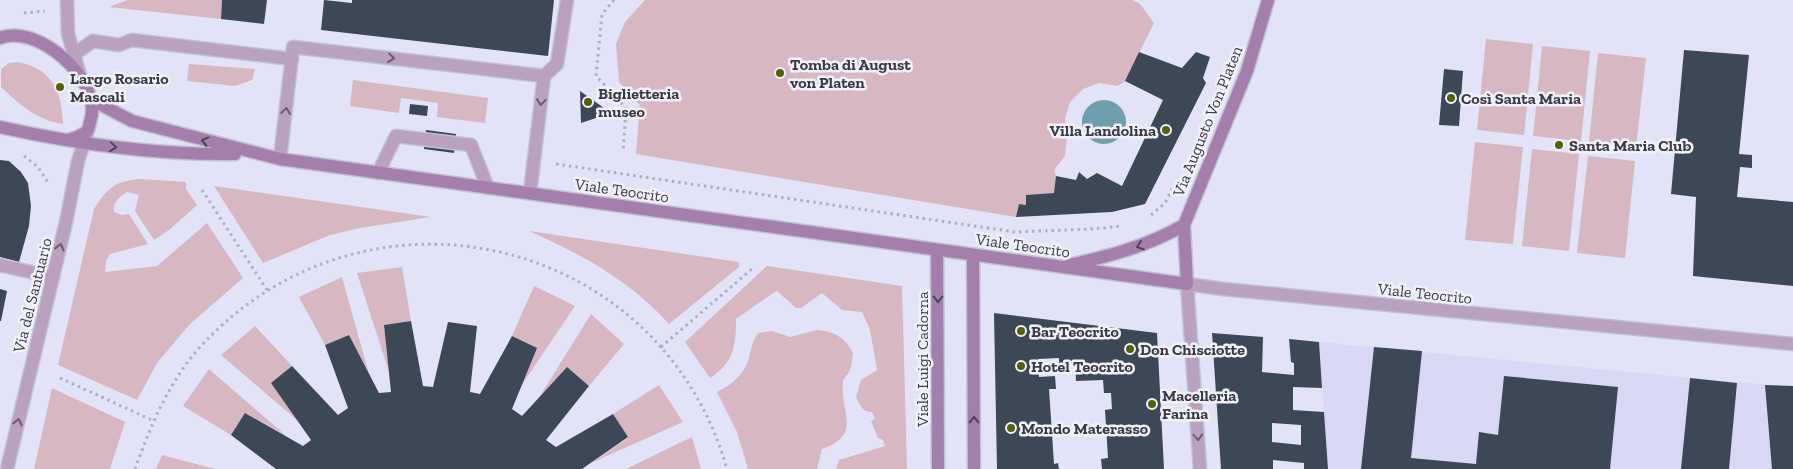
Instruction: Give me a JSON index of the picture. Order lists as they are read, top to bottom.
{
  "streets": {
    "main road": ["Via Augusto Von Platen", "Viale Teocrito", "Viale Luigi Cadorna"],
    "street": ["Via del Santuario"]
  },
  "crossings": [
    ["Viale Teocrito", "Viale Luigi Cadorna"]
  ],
  "one_way": ["Via del Santuario"],
  "places": [
    "Tomba di August von Platen",
    "Largo Rosario Mascali",
    "Così Santa Maria",
    "Biglietteria museo",
    "Villa Landolina",
    "Santa Maria Club",
    "Bar Teocrito",
    "Don Chisciotte",
    "Hotel Teocrito",
    "Macelleria Farina",
    "Mondo Materasso"
  ]
}
